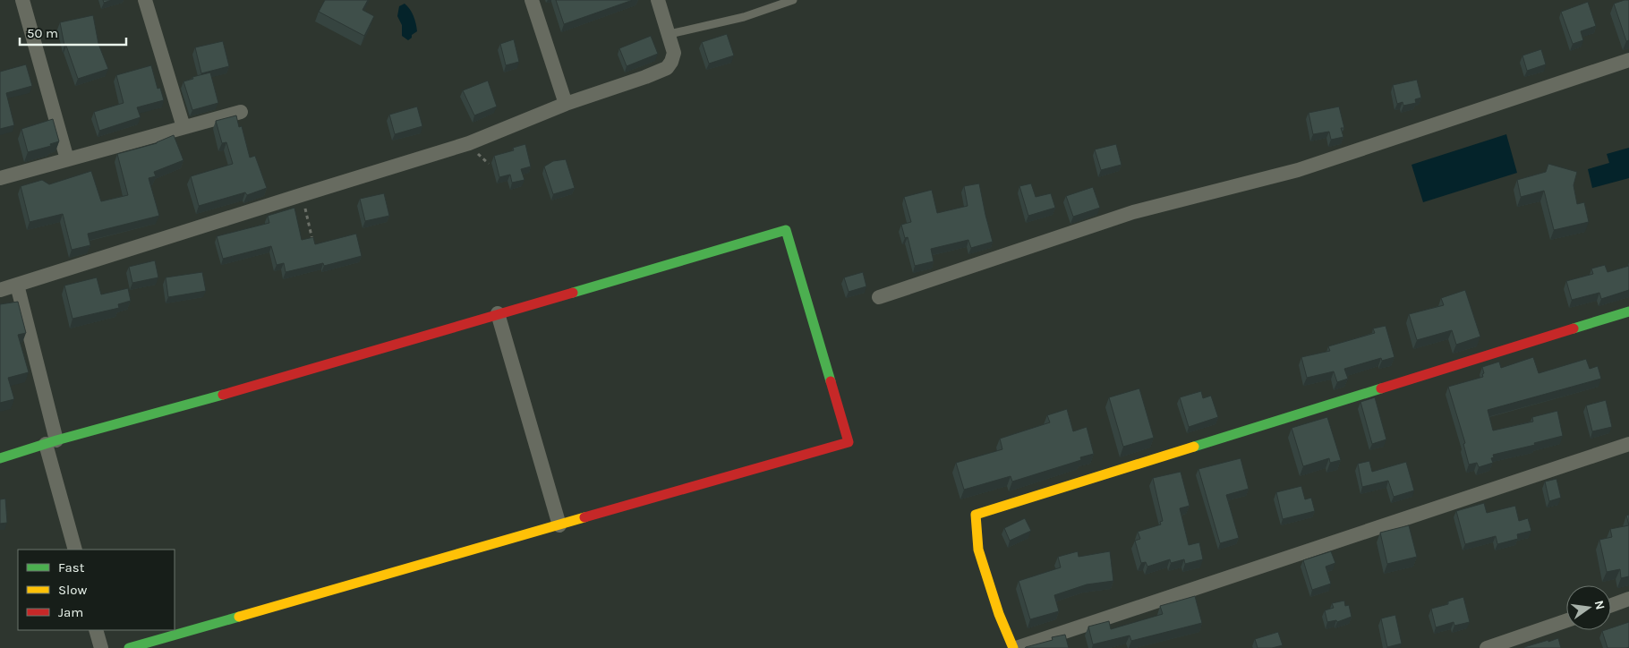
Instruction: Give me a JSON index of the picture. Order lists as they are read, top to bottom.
{
  "legend": ["Fast", "Slow", "Jam"],
  "scale_bar": "50 m",
  "north": "right"
}
